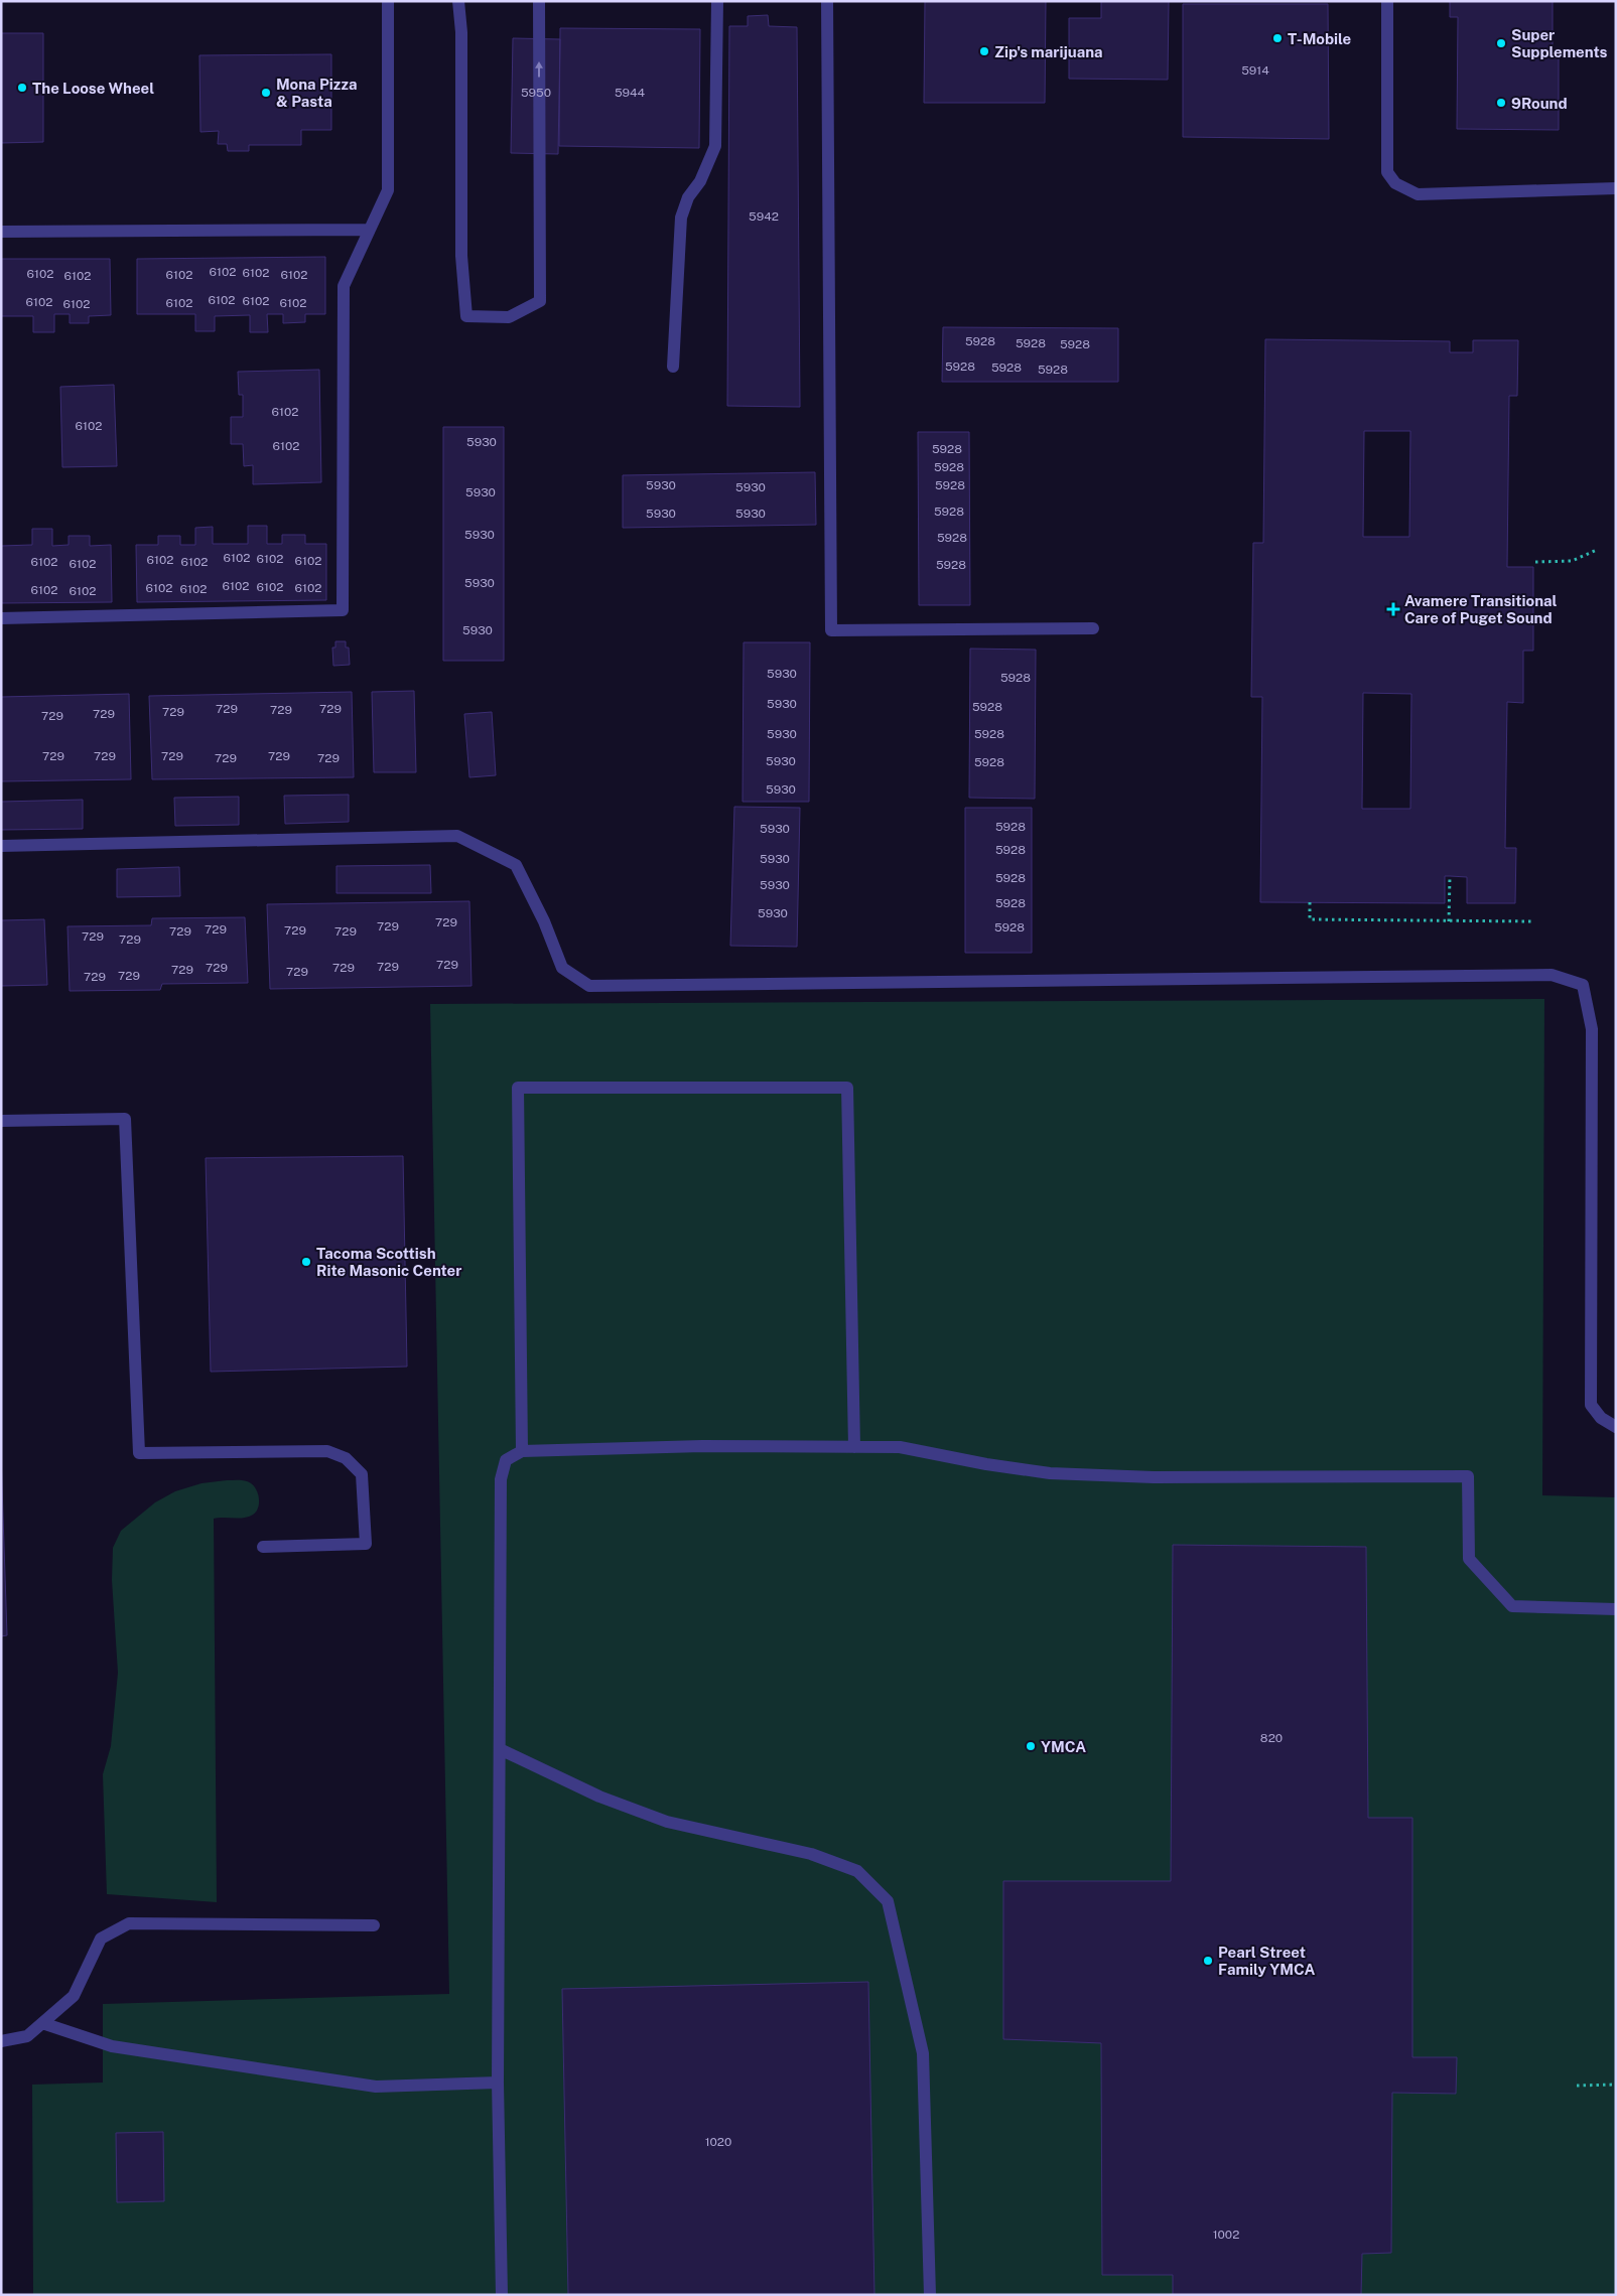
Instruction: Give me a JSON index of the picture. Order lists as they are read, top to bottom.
{
  "places": {
    "other": [
      "T-Mobile",
      "Super Supplements",
      "Zip's marijuana",
      "The Loose Wheel",
      "Mona Pizza & Pasta",
      "9Round",
      "Tacoma Scottish Rite Masonic Center",
      "YMCA",
      "Pearl Street Family YMCA"
    ],
    "health": ["Avamere Transitional Care of Puget Sound"]
  },
  "house_numbers": [
    "5914",
    "5950",
    "5944",
    "5942",
    "6102",
    "6102",
    "6102",
    "6102",
    "6102",
    "6102",
    "6102",
    "6102",
    "6102",
    "6102",
    "6102",
    "6102",
    "5928",
    "5928",
    "5928",
    "5928",
    "5928",
    "5928",
    "6102",
    "6102",
    "5930",
    "6102",
    "5928",
    "5928",
    "5930",
    "5928",
    "5930",
    "5930",
    "5928",
    "5930",
    "5930",
    "5930",
    "5928",
    "6102",
    "6102",
    "6102",
    "6102",
    "6102",
    "6102",
    "6102",
    "5928",
    "5930",
    "6102",
    "6102",
    "6102",
    "6102",
    "6102",
    "6102",
    "6102",
    "5930",
    "5930",
    "5928",
    "5930",
    "5928",
    "729",
    "729",
    "729",
    "729",
    "729",
    "729",
    "5930",
    "5928",
    "729",
    "729",
    "729",
    "729",
    "729",
    "729",
    "5930",
    "5928",
    "5930",
    "5928",
    "5930",
    "5928",
    "5930",
    "5928",
    "5930",
    "5928",
    "5930",
    "729",
    "729",
    "5928",
    "729",
    "729",
    "729",
    "729",
    "729",
    "729",
    "729",
    "729",
    "729",
    "729",
    "729",
    "729",
    "729",
    "729",
    "820",
    "1020",
    "1002"
  ]
}
